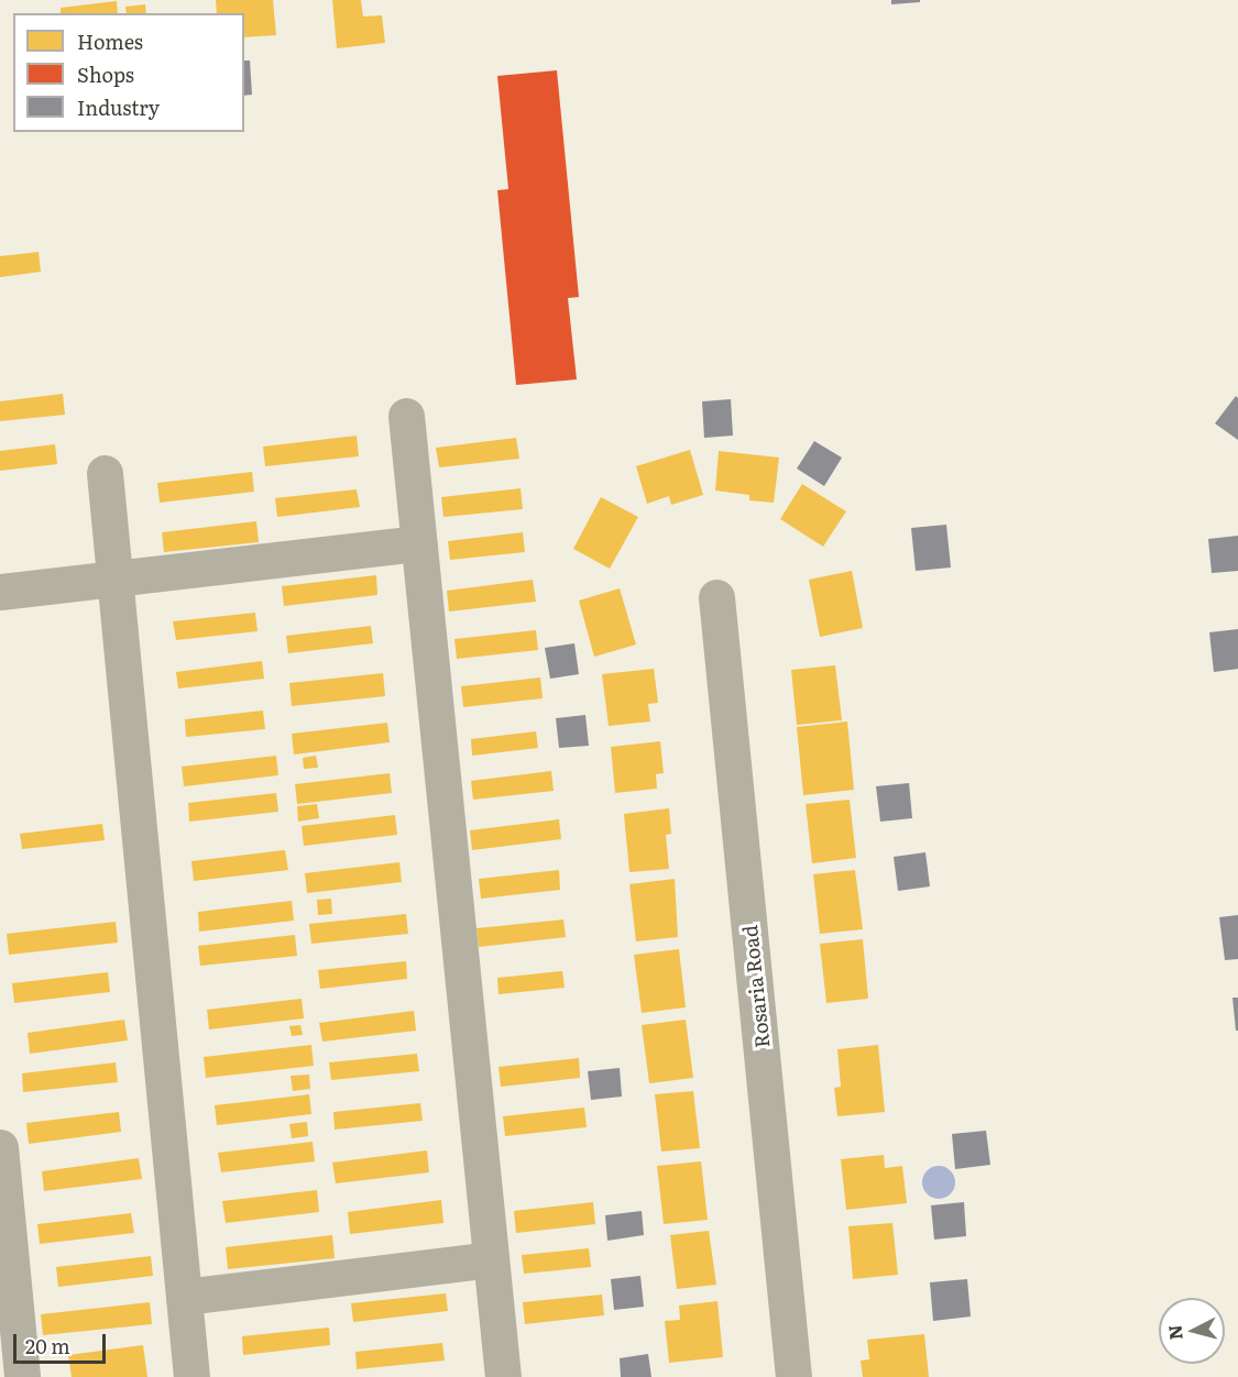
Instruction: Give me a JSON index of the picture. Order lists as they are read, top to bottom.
{
  "streets": {
    "street": ["Rosaria Road"]
  },
  "legend": ["Homes", "Shops", "Industry"],
  "scale_bar": "20 m",
  "north": "left"
}
